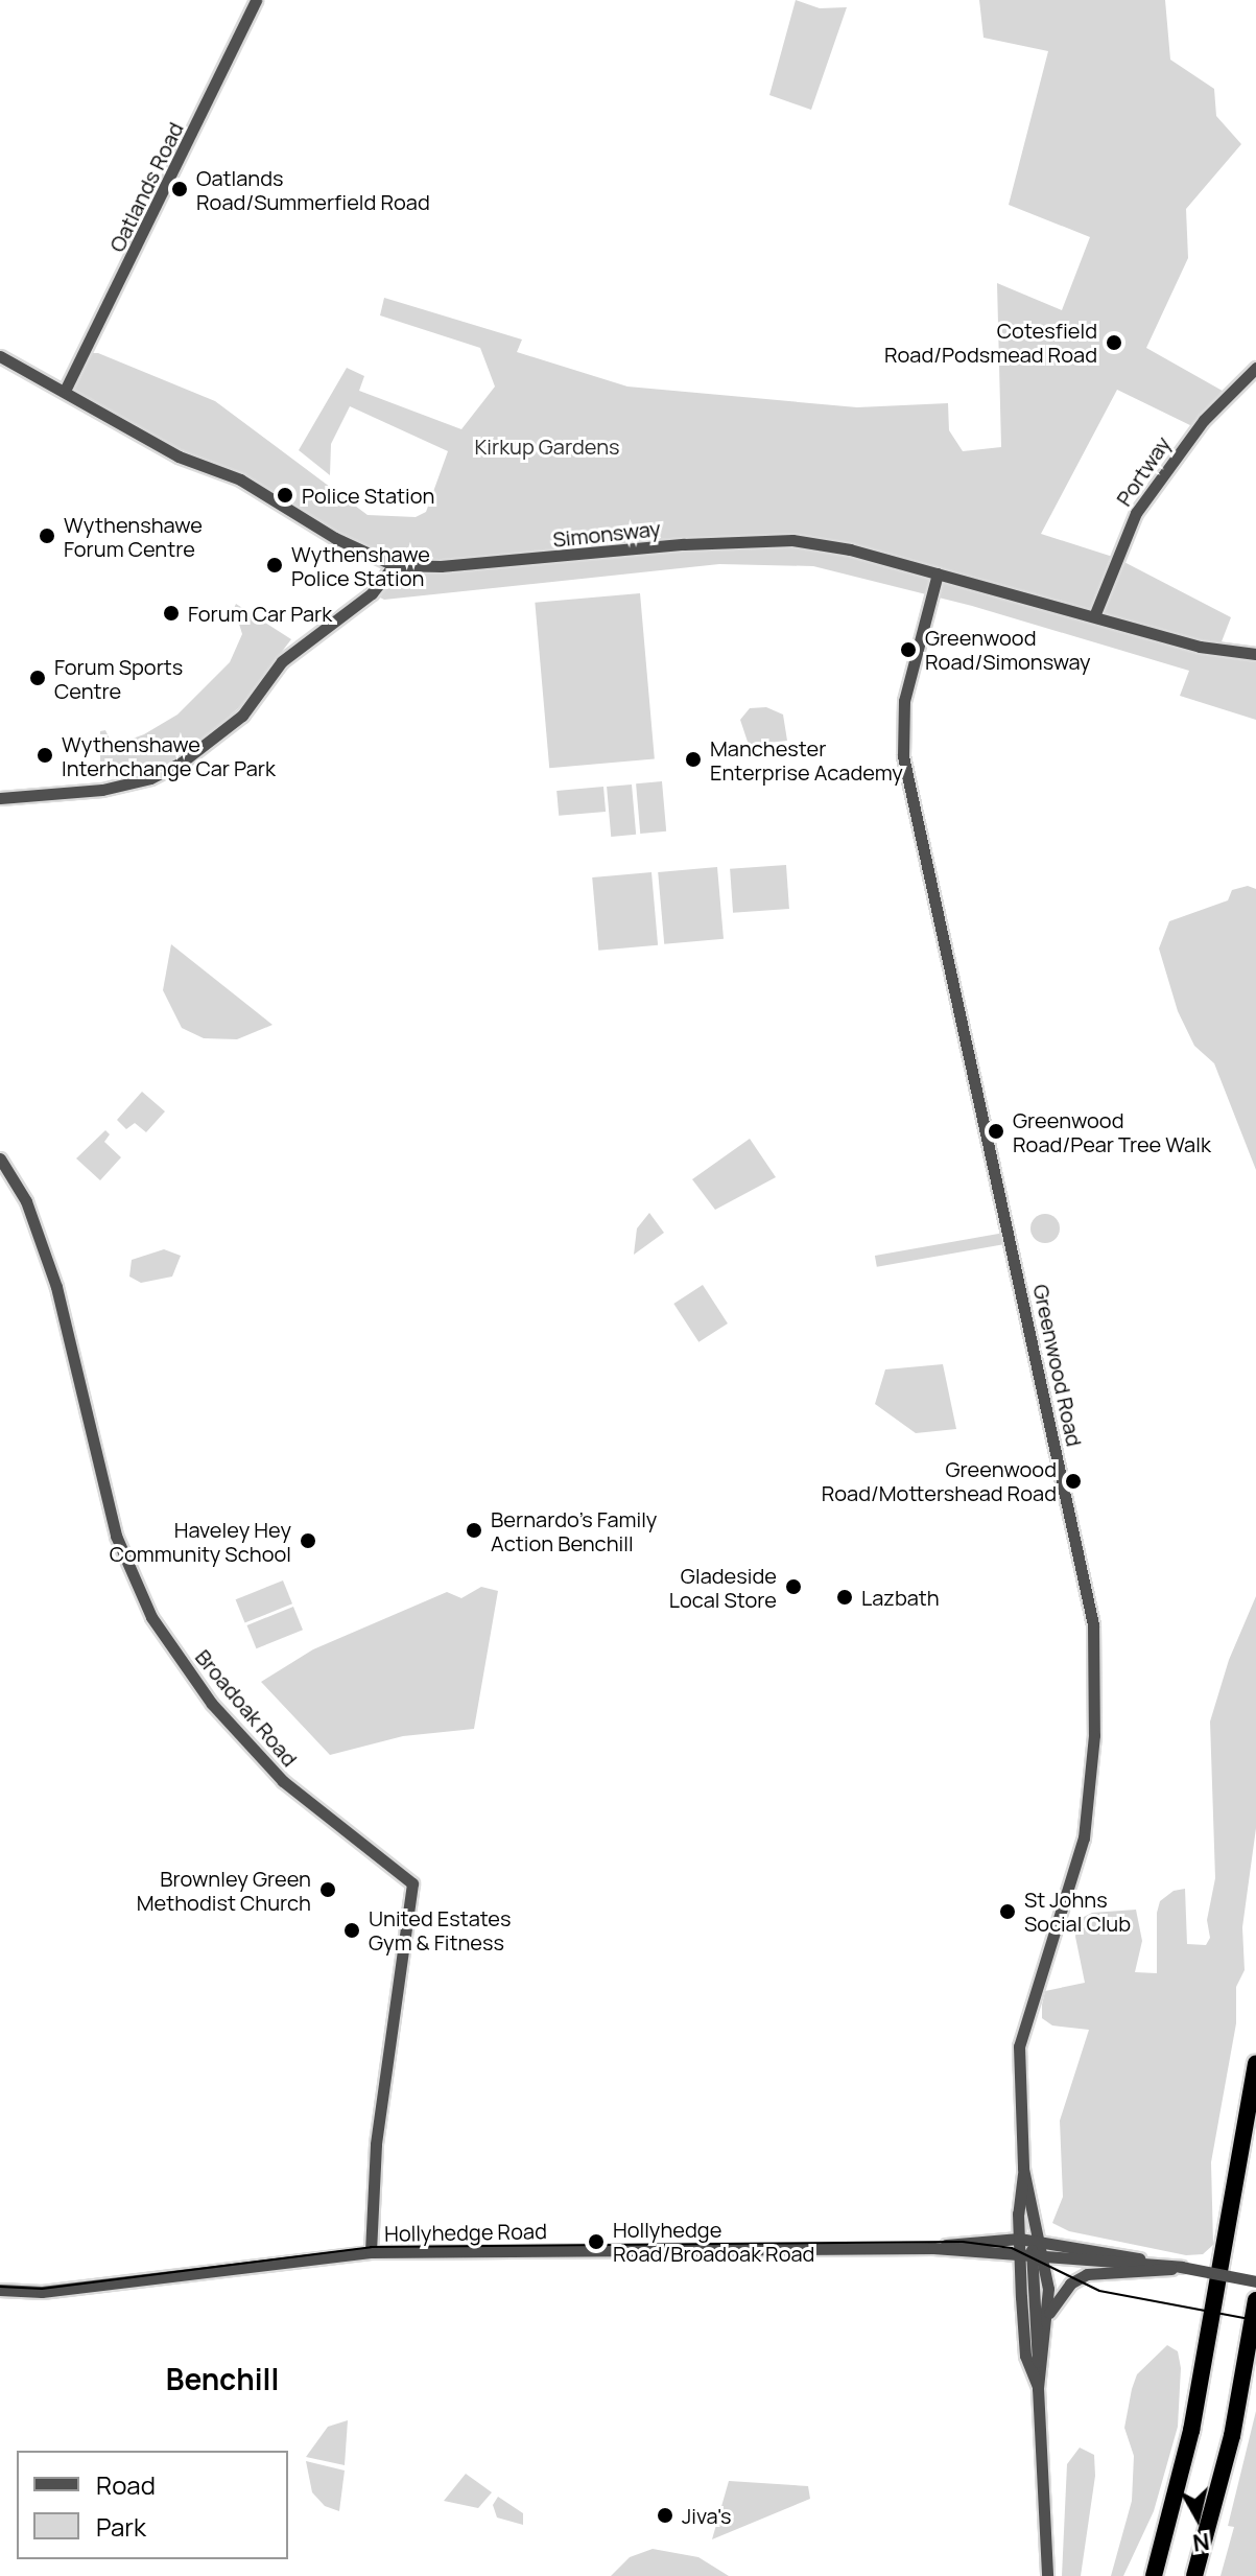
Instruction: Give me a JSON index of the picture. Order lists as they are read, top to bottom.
{
  "streets": {
    "street": [
      "Oatlands Road",
      "Portway",
      "Simonsway",
      "Greenwood Road",
      "Broadoak Road",
      "Hollyhedge Road"
    ]
  },
  "crossings": [
    ["Oatlands Road", "Simonsway"],
    ["Portway", "Simonsway"],
    ["Simonsway", "Greenwood Road"],
    ["Greenwood Road", "Hollyhedge Road"],
    ["Broadoak Road", "Hollyhedge Road"]
  ],
  "districts": ["Benchill"],
  "parks": ["Kirkup Gardens"],
  "places": [
    "Oatlands Road/Summerfield Road",
    "Cotesfield Road/Podsmead Road",
    "Police Station",
    "Wythenshawe Forum Centre",
    "Wythenshawe Police Station",
    "Forum Car Park",
    "Greenwood Road/Simonsway",
    "Forum Sports Centre",
    "Wythenshawe Interhchange Car Park",
    "Manchester Enterprise Academy",
    "Greenwood Road/Pear Tree Walk",
    "Greenwood Road/Mottershead Road",
    "Bernardo's Family Action Benchill",
    "Haveley Hey Community School",
    "Gladeside Local Store",
    "Lazbath",
    "Brownley Green Methodist Church",
    "St Johns Social Club",
    "United Estates Gym & Fitness",
    "Hollyhedge Road/Broadoak Road",
    "Jiva's"
  ],
  "legend": ["Road", "Park"],
  "north": "bottom"
}
